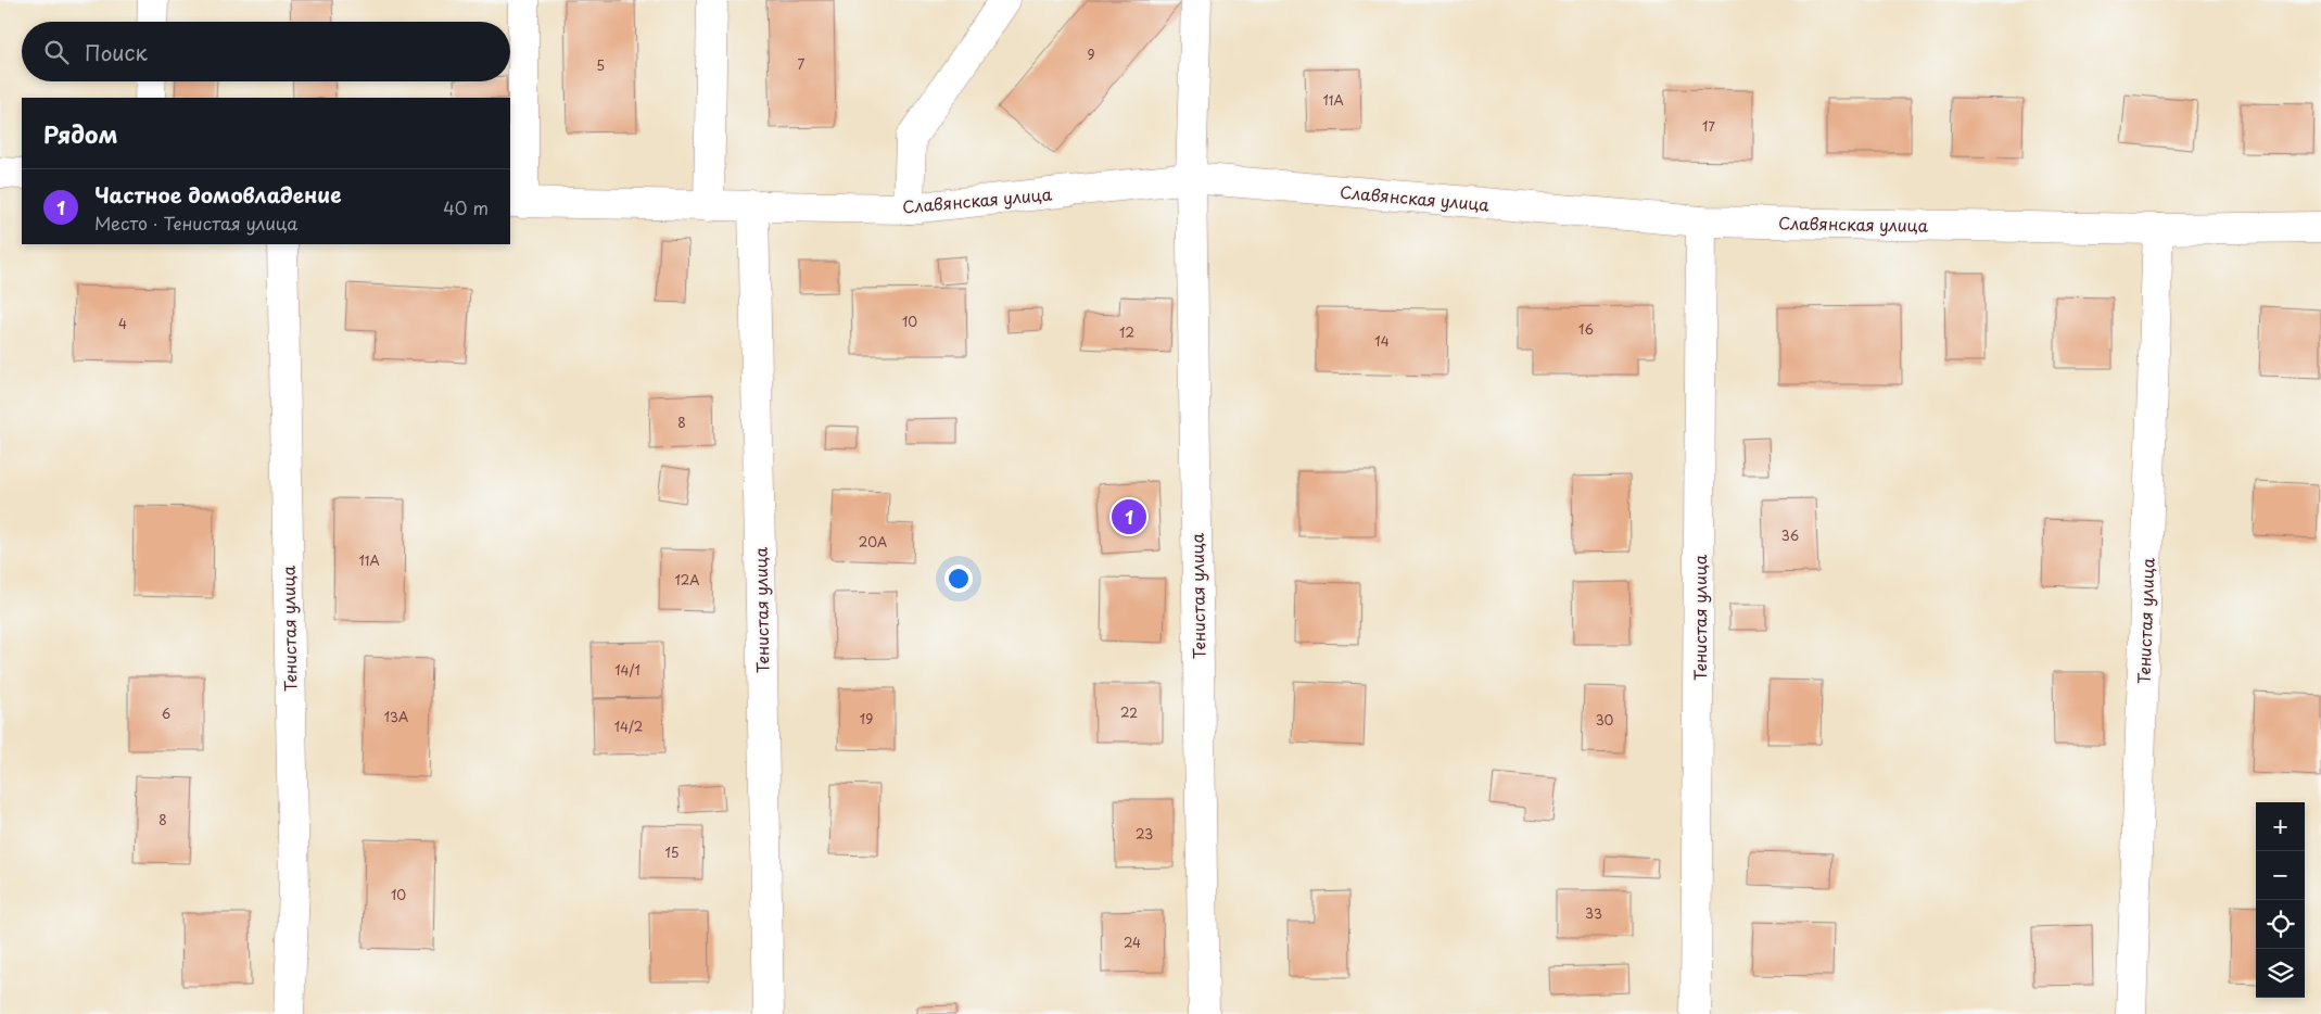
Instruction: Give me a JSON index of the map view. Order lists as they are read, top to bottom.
{
  "streets": {
    "street": ["Славянская улица", "Тенистая улица"]
  },
  "crossings": [
    ["Славянская улица", "Тенистая улица"]
  ],
  "house_numbers": [
    "9",
    "7",
    "5",
    "11А",
    "17",
    "10",
    "4",
    "16",
    "12",
    "14",
    "8",
    "36",
    "20А",
    "11А",
    "12А",
    "14/1",
    "22",
    "6",
    "13А",
    "19",
    "30",
    "14/2",
    "8",
    "23",
    "15",
    "10",
    "33",
    "24"
  ],
  "page": {
    "search": "Поиск",
    "heading": "Рядом",
    "list": [
      {
        "mark": "1",
        "name": "Частное домовладение",
        "note": "Место · Тенистая улица",
        "value": "40 m"
      }
    ],
    "pins": "1",
    "map_buttons": ["+", "−"]
  }
}
